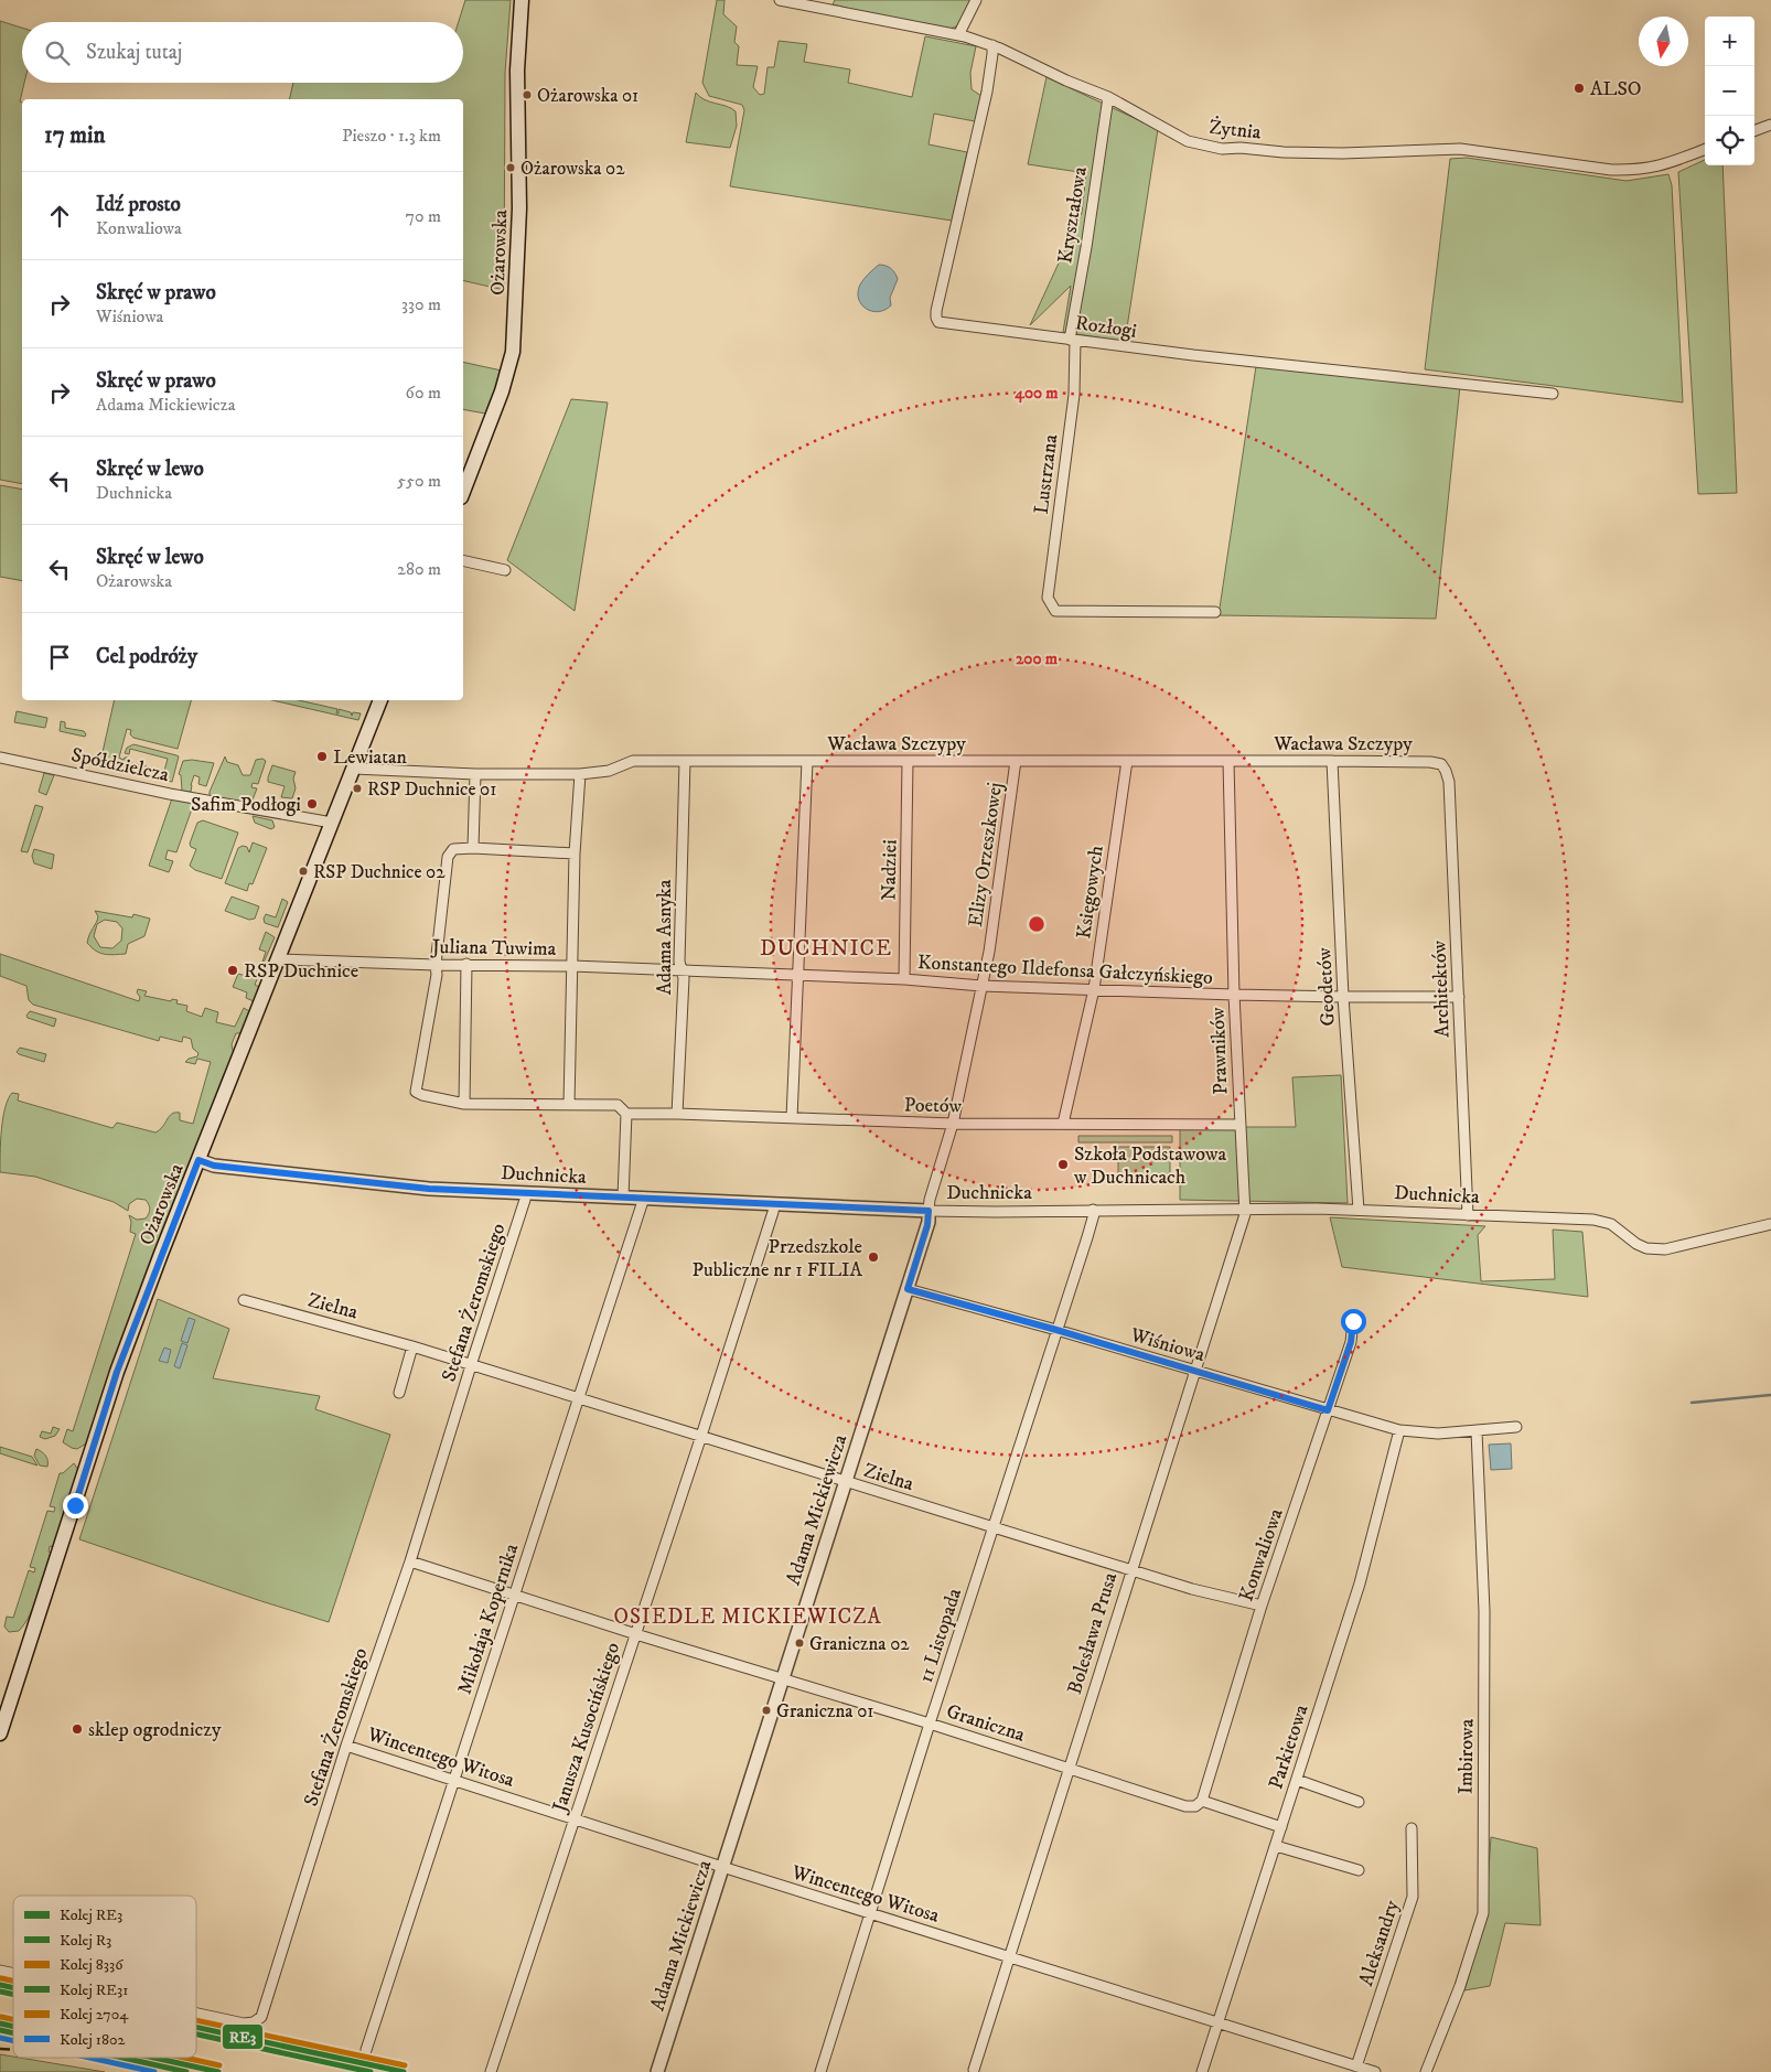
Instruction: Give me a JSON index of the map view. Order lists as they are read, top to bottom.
{
  "streets": {
    "main road": ["Ożarowska"],
    "street": [
      "Żytnia",
      "Kryształowa",
      "Rozłogi",
      "Lustrzana",
      "Wacława Szczypy",
      "Spółdzielcza",
      "Elizy Orzeszkowej",
      "Nadziei",
      "Księgowych",
      "Adama Asnyka",
      "Juliana Tuwima",
      "Konstantego Ildefonsa Gałczyńskiego",
      "Geodetów",
      "Architektów",
      "Prawników",
      "Poetów",
      "Duchnicka",
      "Stefana Żeromskiego",
      "Zielna",
      "Wiśniowa",
      "Adama Mickiewicza",
      "Konwaliowa",
      "Mikołaja Kopernika",
      "Bolesława Prusa",
      "11 Listopada",
      "Graniczna",
      "Janusza Kusocińskiego",
      "Parkietowa",
      "Wincentego Witosa",
      "Imbirowa",
      "Aleksandry"
    ]
  },
  "crossings": [
    ["Żytnia", "Kryształowa"],
    ["Żytnia", "Rozłogi"],
    ["Kryształowa", "Rozłogi"],
    ["Kryształowa", "Lustrzana"],
    ["Ożarowska", "Wacława Szczypy"],
    ["Ożarowska", "Spółdzielcza"],
    ["Ożarowska", "Juliana Tuwima"],
    ["Ożarowska", "Duchnicka"],
    ["Rozłogi", "Lustrzana"],
    ["Wacława Szczypy", "Elizy Orzeszkowej"],
    ["Wacława Szczypy", "Nadziei"],
    ["Wacława Szczypy", "Księgowych"],
    ["Wacława Szczypy", "Adama Asnyka"],
    ["Wacława Szczypy", "Geodetów"],
    ["Wacława Szczypy", "Architektów"],
    ["Wacława Szczypy", "Prawników"],
    ["Elizy Orzeszkowej", "Konstantego Ildefonsa Gałczyńskiego"],
    ["Elizy Orzeszkowej", "Poetów"],
    ["Elizy Orzeszkowej", "Duchnicka"],
    ["Elizy Orzeszkowej", "Adama Mickiewicza"],
    ["Nadziei", "Konstantego Ildefonsa Gałczyńskiego"],
    ["Księgowych", "Konstantego Ildefonsa Gałczyńskiego"],
    ["Księgowych", "Poetów"],
    ["Adama Asnyka", "Konstantego Ildefonsa Gałczyńskiego"],
    ["Adama Asnyka", "Poetów"],
    ["Juliana Tuwima", "Konstantego Ildefonsa Gałczyńskiego"],
    ["Konstantego Ildefonsa Gałczyńskiego", "Geodetów"],
    ["Konstantego Ildefonsa Gałczyńskiego", "Architektów"],
    ["Konstantego Ildefonsa Gałczyńskiego", "Prawników"],
    ["Geodetów", "Duchnicka"],
    ["Architektów", "Duchnicka"],
    ["Prawników", "Poetów"],
    ["Prawników", "Duchnicka"],
    ["Prawników", "Bolesława Prusa"],
    ["Duchnicka", "Stefana Żeromskiego"],
    ["Duchnicka", "Adama Mickiewicza"],
    ["Duchnicka", "Mikołaja Kopernika"],
    ["Duchnicka", "Bolesława Prusa"],
    ["Duchnicka", "11 Listopada"],
    ["Duchnicka", "Janusza Kusocińskiego"],
    ["Stefana Żeromskiego", "Zielna"],
    ["Stefana Żeromskiego", "Graniczna"],
    ["Stefana Żeromskiego", "Wincentego Witosa"],
    ["Zielna", "Adama Mickiewicza"],
    ["Zielna", "Konwaliowa"],
    ["Zielna", "Mikołaja Kopernika"],
    ["Zielna", "Bolesława Prusa"],
    ["Zielna", "11 Listopada"],
    ["Zielna", "Janusza Kusocińskiego"],
    ["Wiśniowa", "Adama Mickiewicza"],
    ["Wiśniowa", "Konwaliowa"],
    ["Wiśniowa", "Bolesława Prusa"],
    ["Wiśniowa", "11 Listopada"],
    ["Wiśniowa", "Parkietowa"],
    ["Wiśniowa", "Imbirowa"],
    ["Adama Mickiewicza", "Graniczna"],
    ["Adama Mickiewicza", "Wincentego Witosa"],
    ["Konwaliowa", "Graniczna"],
    ["Mikołaja Kopernika", "Graniczna"],
    ["Mikołaja Kopernika", "Wincentego Witosa"],
    ["Bolesława Prusa", "Graniczna"],
    ["Bolesława Prusa", "Wincentego Witosa"],
    ["11 Listopada", "Graniczna"],
    ["11 Listopada", "Wincentego Witosa"],
    ["Graniczna", "Janusza Kusocińskiego"],
    ["Janusza Kusocińskiego", "Wincentego Witosa"],
    ["Parkietowa", "Wincentego Witosa"],
    ["Wincentego Witosa", "Aleksandry"]
  ],
  "districts": ["DUCHNICE", "OSIEDLE MICKIEWICZA"],
  "places": [
    "ALSO",
    "Ożarowska 01",
    "Ożarowska 02",
    "Lewiatan",
    "RSP Duchnice 01",
    "Safim Podłogi",
    "RSP Duchnice 02",
    "RSP Duchnice",
    "Szkoła Podstawowa w Duchnicach",
    "Przedszkole Publiczne nr 1 FILIA",
    "Graniczna 02",
    "Graniczna 01",
    "sklep ogrodniczy"
  ],
  "lines": [
    "rail line 8336",
    "rail line RE3",
    "rail line R3",
    "rail line 2704",
    "rail line RE31",
    "rail line 1802"
  ],
  "legend": [
    "Kolej RE3",
    "Kolej R3",
    "Kolej 8336",
    "Kolej RE31",
    "Kolej 2704",
    "Kolej 1802"
  ],
  "north": "bottom",
  "page": {
    "map_buttons": ["+", "−"],
    "search": "Szukaj tutaj",
    "heading": ["17 min", "Pieszo · 1.3 km"],
    "list": [
      ["Idź prosto", "Konwaliowa", "70 m"],
      ["Skręć w prawo", "Wiśniowa", "330 m"],
      ["Skręć w prawo", "Adama Mickiewicza", "60 m"],
      ["Skręć w lewo", "Duchnicka", "550 m"],
      ["Skręć w lewo", "Ożarowska", "280 m"],
      "Cel podróży"
    ]
  },
  "rings": ["400 m", "200 m"]
}
